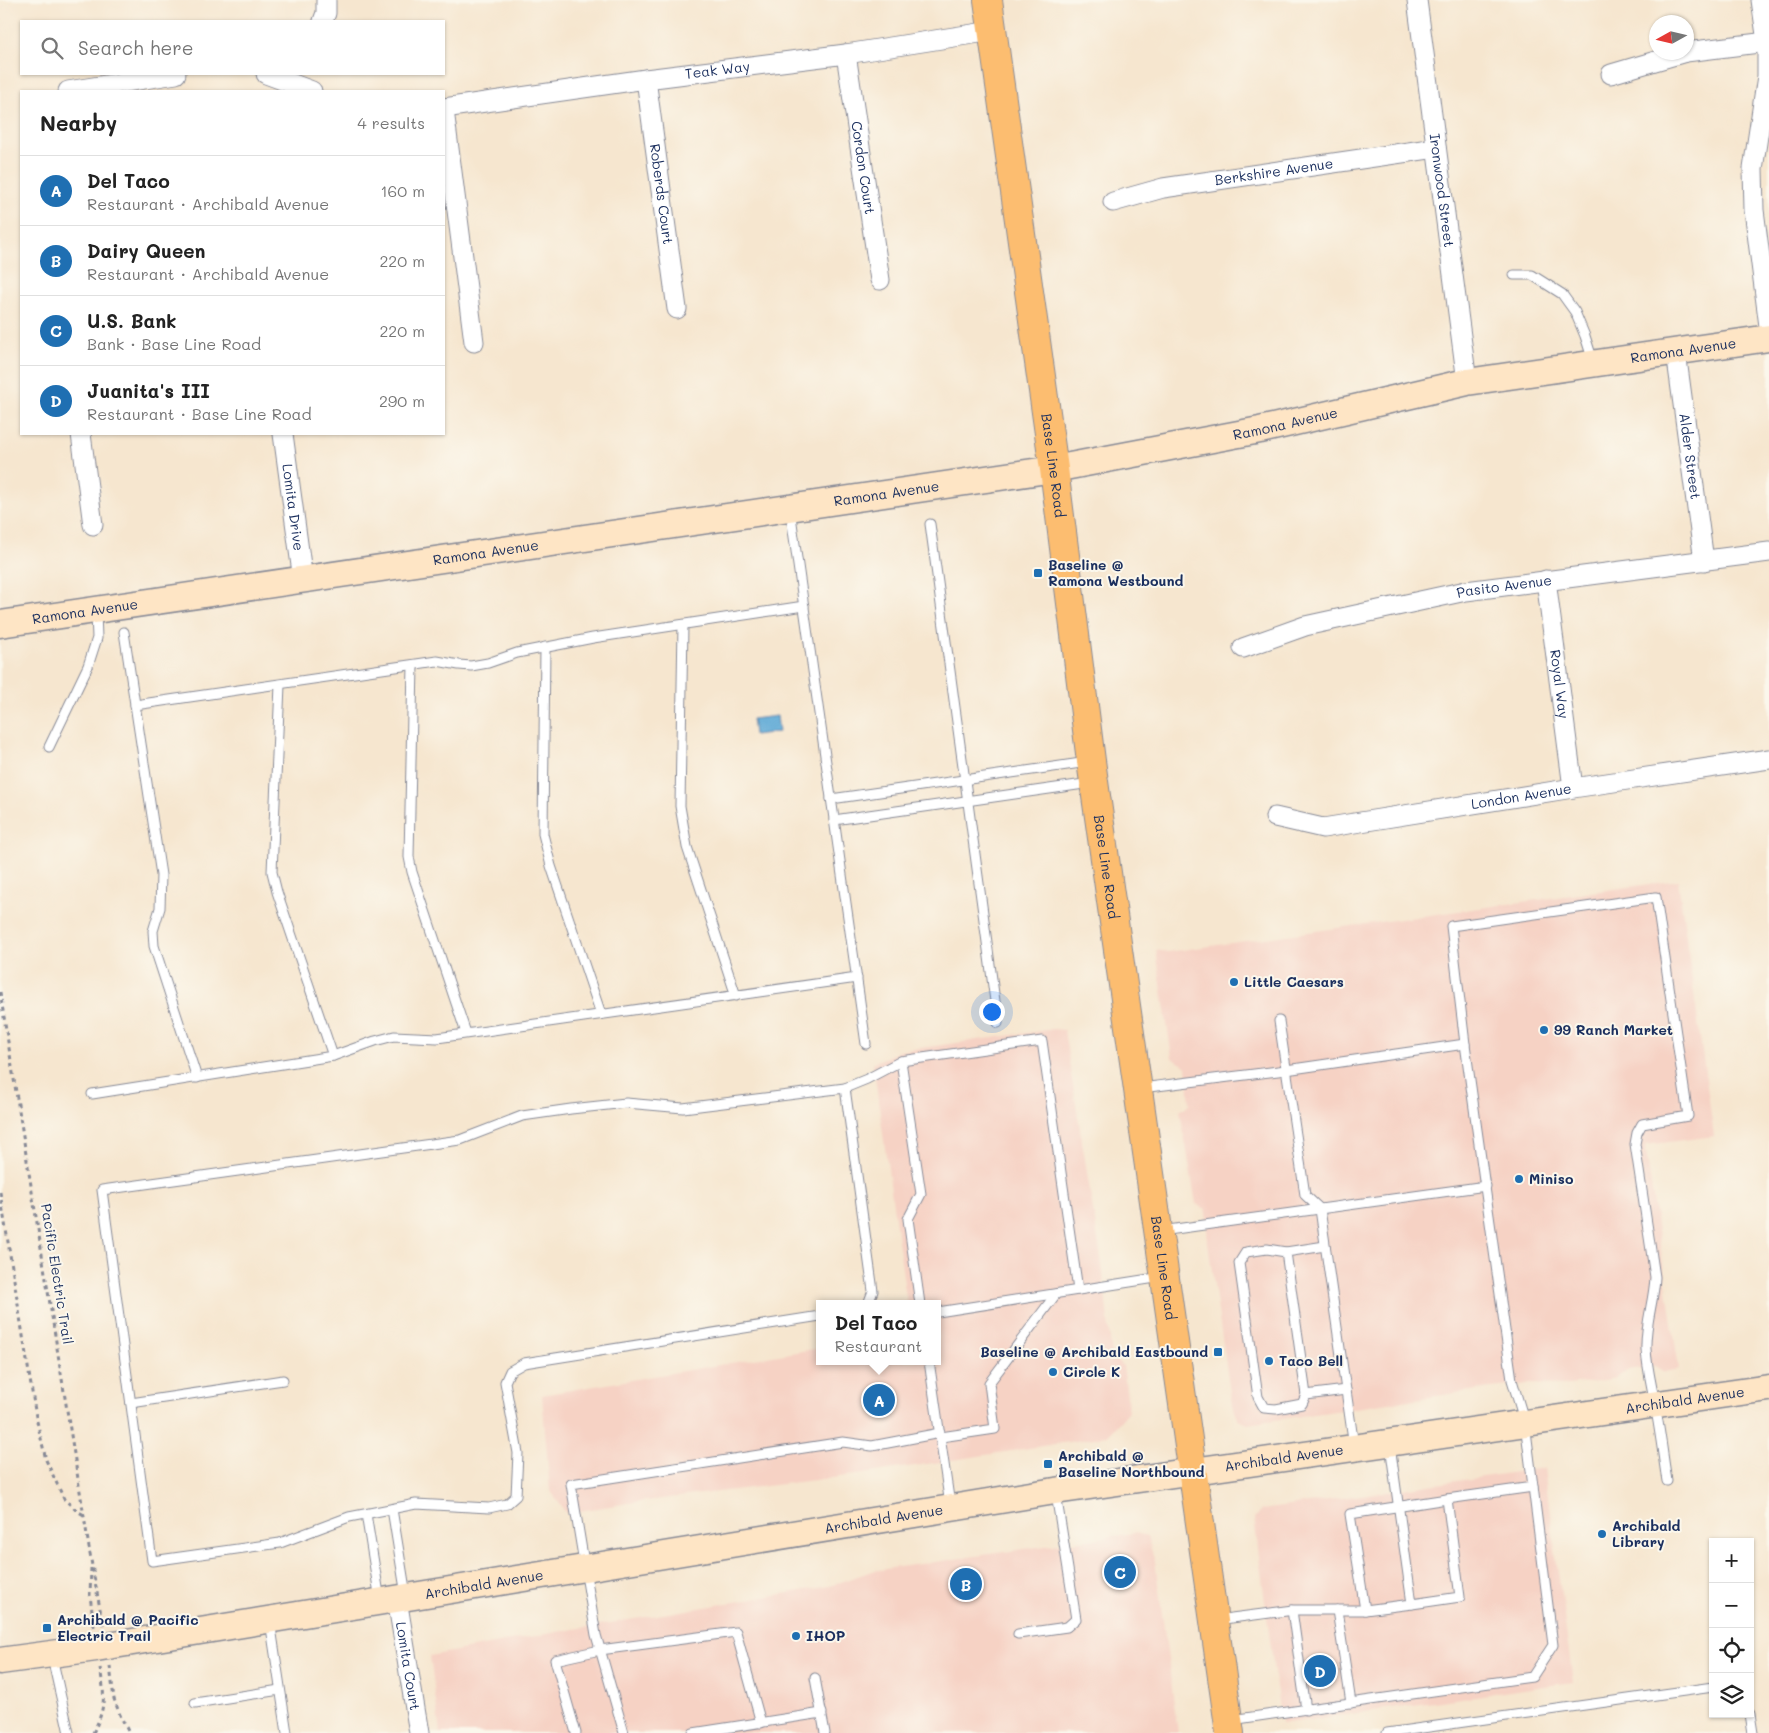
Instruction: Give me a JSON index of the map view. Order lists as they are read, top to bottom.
{
  "streets": {
    "main road": ["Base Line Road"],
    "street": [
      "Teak Way",
      "Cordon Court",
      "Berkshire Avenue",
      "Ironwood Street",
      "Roberds Court",
      "Ramona Avenue",
      "Alder Street",
      "Lomita Drive",
      "Pasito Avenue",
      "Royal Way",
      "London Avenue",
      "Archibald Avenue",
      "Lomita Court"
    ],
    "path": ["Pacific Electric Trail"]
  },
  "crossings": [
    ["Teak Way", "Cordon Court"],
    ["Teak Way", "Roberds Court"],
    ["Teak Way", "Base Line Road"],
    ["Berkshire Avenue", "Ironwood Street"],
    ["Ironwood Street", "Ramona Avenue"],
    ["Ramona Avenue", "Alder Street"],
    ["Ramona Avenue", "Base Line Road"],
    ["Ramona Avenue", "Lomita Drive"],
    ["Alder Street", "Pasito Avenue"],
    ["Base Line Road", "Archibald Avenue"],
    ["Pasito Avenue", "Royal Way"],
    ["Royal Way", "London Avenue"],
    ["Archibald Avenue", "Lomita Court"]
  ],
  "places": {
    "transit": [
      "Baseline @ Ramona Westbound",
      "Baseline @ Archibald Eastbound",
      "Archibald @ Baseline Northbound",
      "Archibald @ Pacific Electric Trail"
    ],
    "other": [
      "Little Caesars",
      "99 Ranch Market",
      "Miniso",
      "Taco Bell",
      "Circle K",
      "Archibald Library",
      "IHOP"
    ]
  },
  "north": "left",
  "page": {
    "search": "Search here",
    "heading": ["Nearby", "4 results"],
    "list": [
      {
        "mark": "A",
        "name": "Del Taco",
        "note": "Restaurant · Archibald Avenue",
        "value": "160 m"
      },
      {
        "mark": "B",
        "name": "Dairy Queen",
        "note": "Restaurant · Archibald Avenue",
        "value": "220 m"
      },
      {
        "mark": "C",
        "name": "U.S. Bank",
        "note": "Bank · Base Line Road",
        "value": "220 m"
      },
      {
        "mark": "D",
        "name": "Juanita's III",
        "note": "Restaurant · Base Line Road",
        "value": "290 m"
      }
    ],
    "popup": ["Del Taco", "Restaurant"],
    "pins": [
      "A",
      "C",
      "B",
      "D"
    ],
    "map_buttons": ["+", "−"]
  }
}
